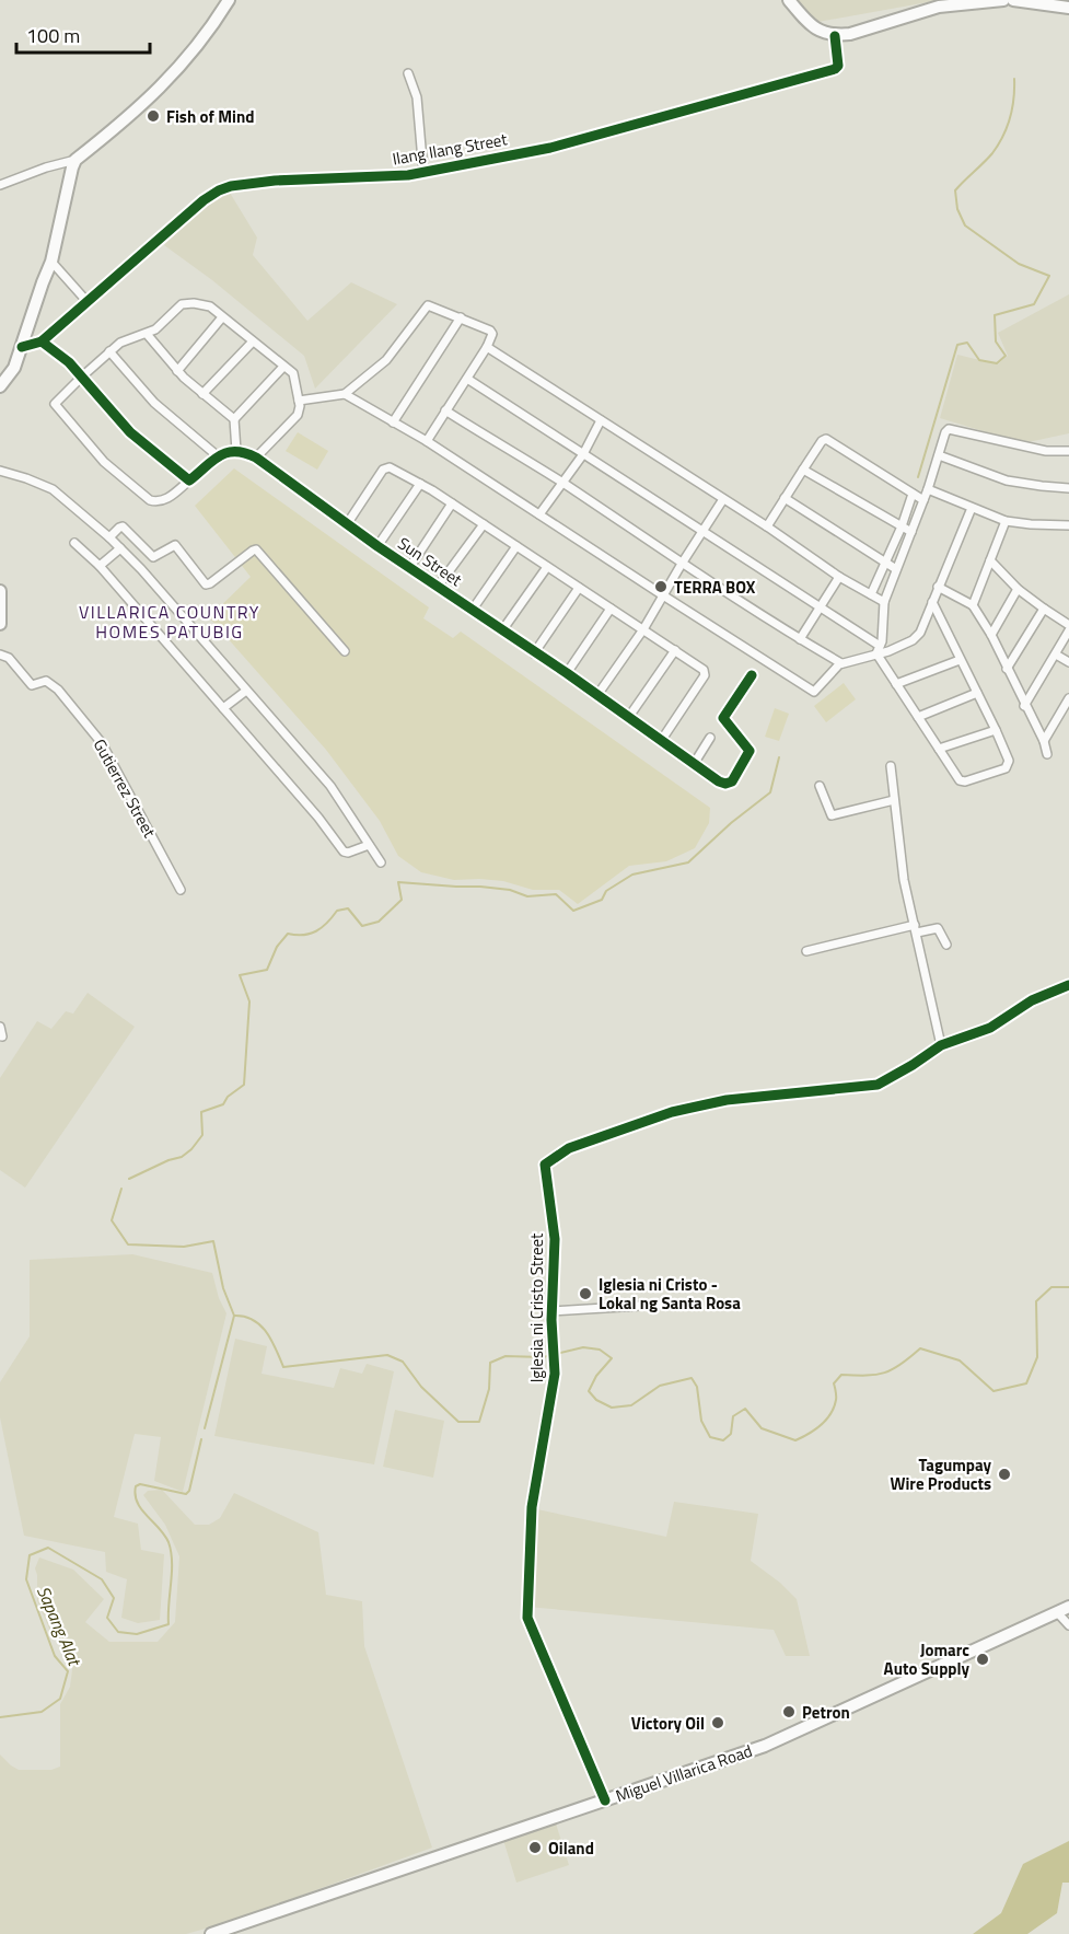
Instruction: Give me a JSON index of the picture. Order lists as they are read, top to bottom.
{
  "streets": {
    "main road": ["Miguel Villarica Road"],
    "street": [
      "Ilang Ilang Street",
      "Sun Street",
      "Gutierrez Street",
      "Iglesia ni Cristo Street"
    ]
  },
  "crossings": [
    ["Iglesia ni Cristo Street", "Miguel Villarica Road"]
  ],
  "districts": ["VILLARICA COUNTRY HOMES PATUBIG"],
  "water": ["Sapang Alat"],
  "places": [
    "Fish of Mind",
    "TERRA BOX",
    "Iglesia ni Cristo - Lokal ng Santa Rosa",
    "Tagumpay Wire Products",
    "Jomarc Auto Supply",
    "Petron",
    "Victory Oil",
    "Oiland"
  ],
  "scale_bar": "100 m"
}
